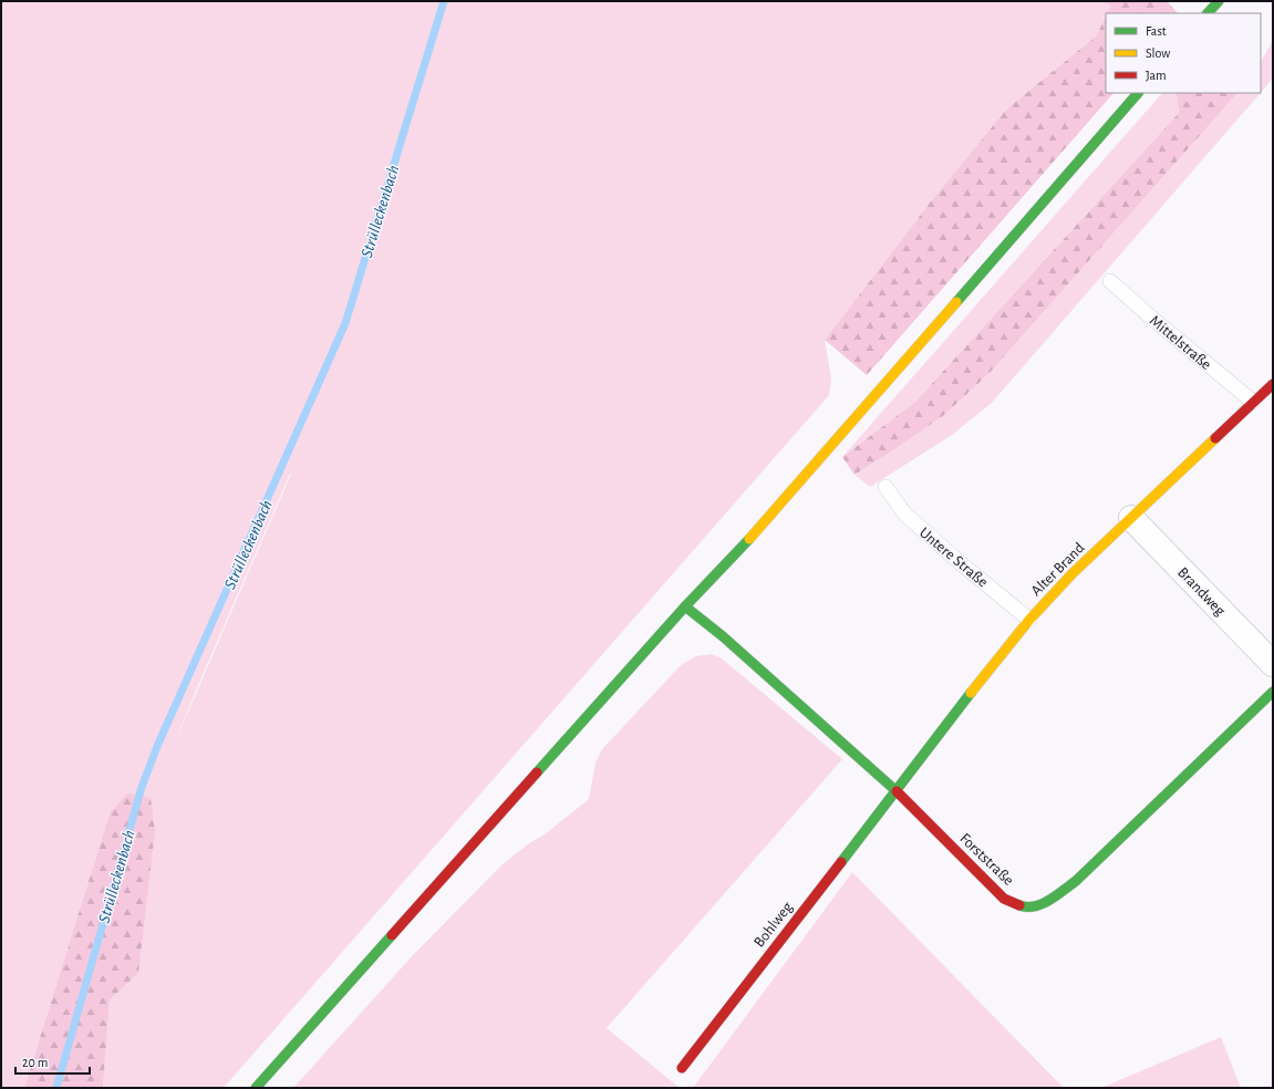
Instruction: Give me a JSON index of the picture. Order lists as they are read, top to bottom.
{
  "streets": {
    "street": [
      "Alter Brand",
      "Brandweg",
      "Forststraße",
      "Bohlweg"
    ],
    "lane": ["Mittelstraße", "Untere Straße"]
  },
  "crossings": [
    ["Mittelstraße", "Alter Brand"],
    ["Untere Straße", "Alter Brand"],
    ["Alter Brand", "Brandweg"],
    ["Alter Brand", "Forststraße"],
    ["Alter Brand", "Bohlweg"]
  ],
  "water": ["Strülleckenbach"],
  "legend": ["Fast", "Slow", "Jam"],
  "scale_bar": "20 m"
}
